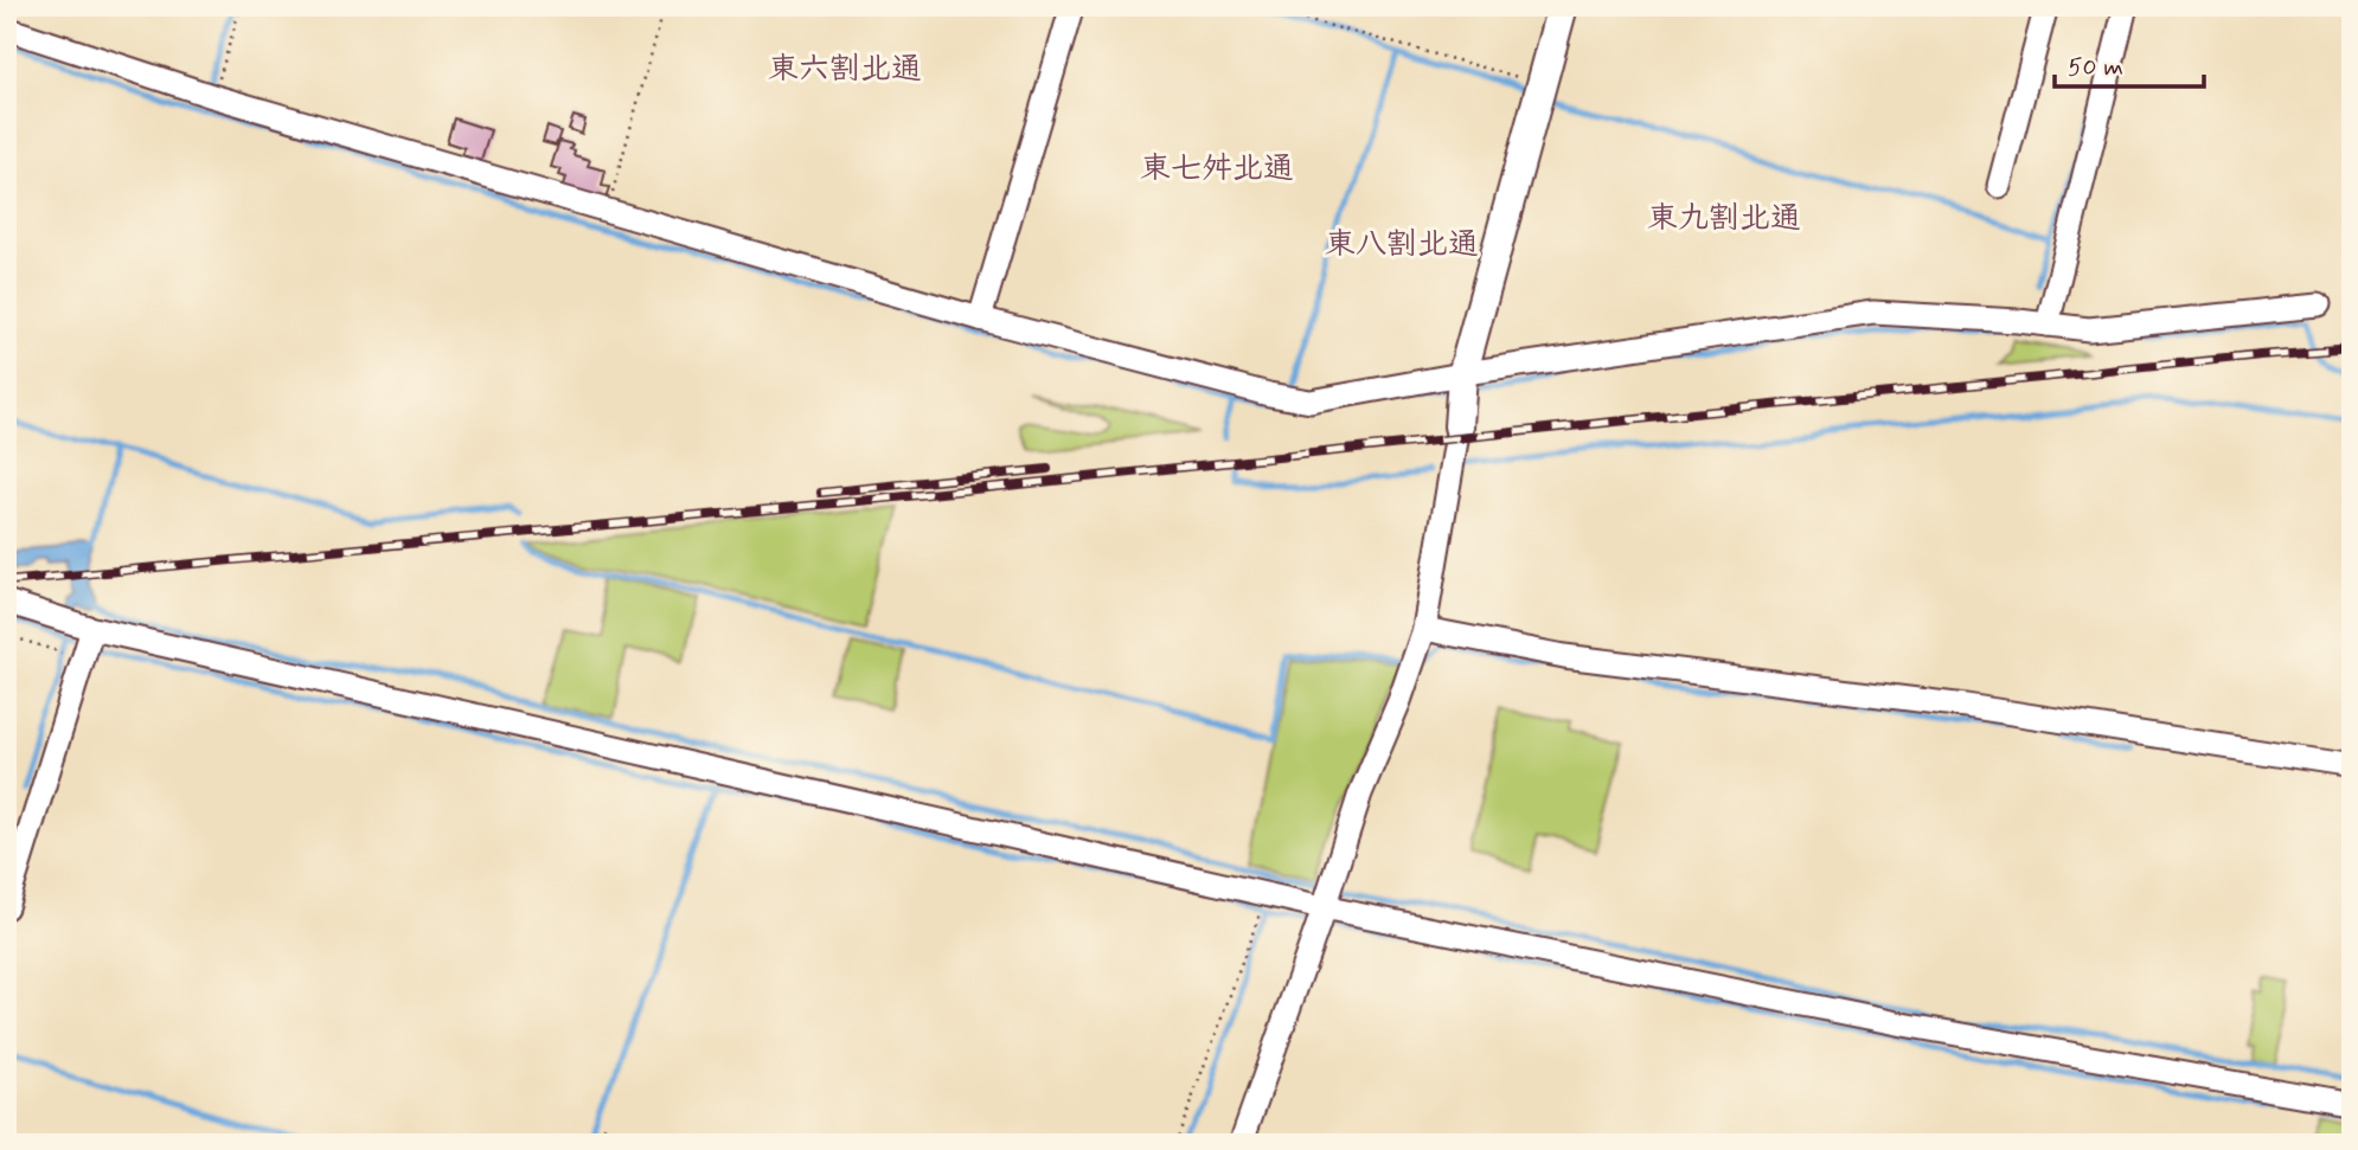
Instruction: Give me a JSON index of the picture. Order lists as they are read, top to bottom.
{
  "districts": [
    "東六割北通",
    "東七舛北通",
    "東九割北通",
    "東八割北通"
  ],
  "scale_bar": "50 m"
}
